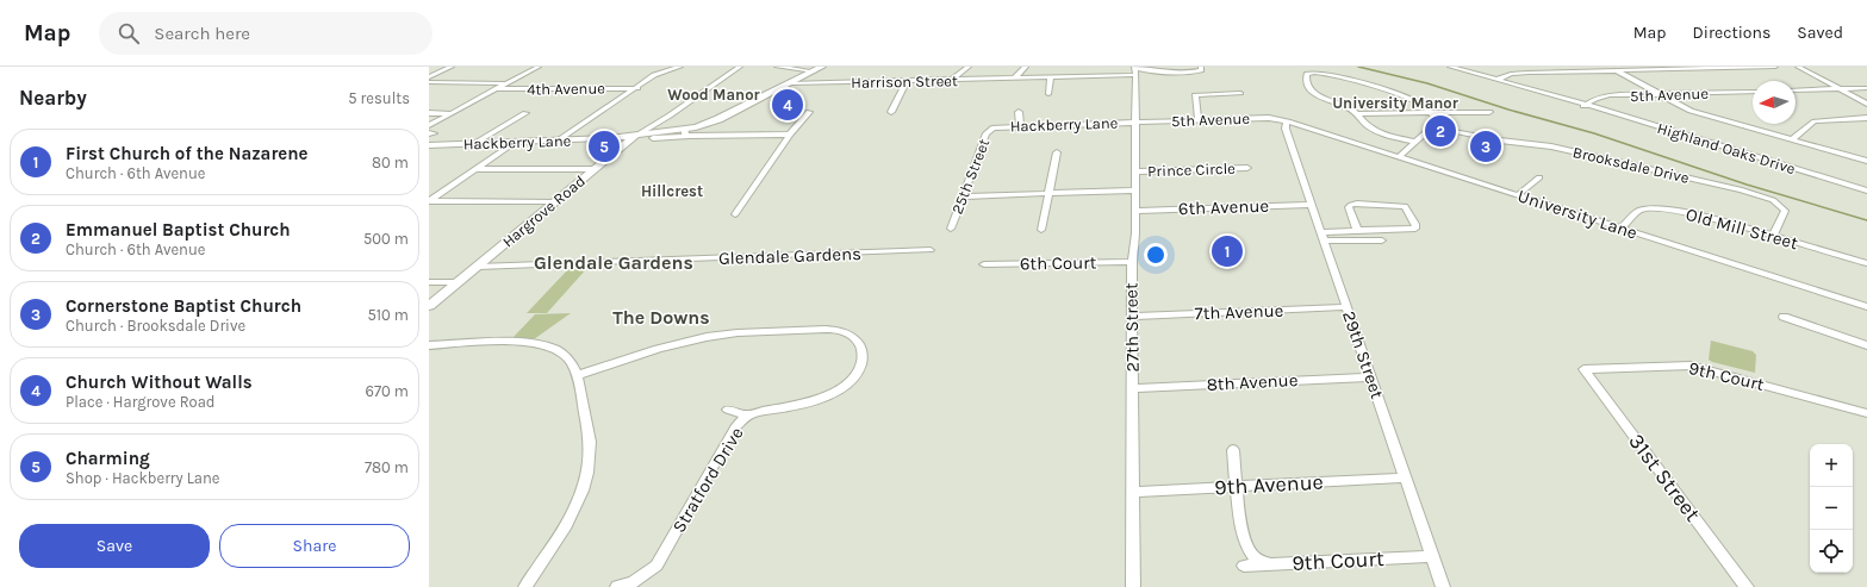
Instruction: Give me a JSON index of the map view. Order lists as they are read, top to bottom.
{
  "streets": {
    "main road": ["Hackberry Lane", "Hargrove Road"],
    "street": [
      "Harrison Street",
      "4th Avenue",
      "5th Avenue",
      "Highland Oaks Drive",
      "Brooksdale Drive",
      "Prince Circle",
      "25th Street",
      "6th Avenue",
      "University Lane",
      "Old Mill Street",
      "Glendale Gardens",
      "6th Court",
      "7th Avenue",
      "27th Street",
      "29th Street",
      "9th Court",
      "8th Avenue",
      "31st Street",
      "Stratford Drive",
      "9th Avenue"
    ]
  },
  "crossings": [
    ["Harrison Street", "27th Street"],
    ["5th Avenue", "Hackberry Lane"],
    ["5th Avenue", "Highland Oaks Drive"],
    ["5th Avenue", "University Lane"],
    ["5th Avenue", "27th Street"],
    ["5th Avenue", "29th Street"],
    ["Hackberry Lane", "25th Street"],
    ["Hackberry Lane", "Hargrove Road"],
    ["Hackberry Lane", "27th Street"],
    ["Brooksdale Drive", "Old Mill Street"],
    ["Prince Circle", "27th Street"],
    ["6th Avenue", "27th Street"],
    ["6th Avenue", "29th Street"],
    ["Hargrove Road", "Glendale Gardens"],
    ["University Lane", "Old Mill Street"],
    ["University Lane", "29th Street"],
    ["6th Court", "27th Street"],
    ["7th Avenue", "27th Street"],
    ["7th Avenue", "29th Street"],
    ["27th Street", "8th Avenue"],
    ["27th Street", "9th Avenue"],
    ["29th Street", "9th Court"],
    ["29th Street", "8th Avenue"],
    ["29th Street", "9th Avenue"],
    ["9th Court", "31st Street"]
  ],
  "districts": [
    "Wood Manor",
    "University Manor",
    "Hillcrest",
    "Glendale Gardens",
    "The Downs"
  ],
  "north": "left",
  "page": {
    "header": "Map",
    "search": "Search here",
    "nav": ["Map", "Directions", "Saved"],
    "heading": ["Nearby", "5 results"],
    "pins": [
      "4",
      "2",
      "3",
      "5",
      "1"
    ],
    "list": [
      {
        "mark": "1",
        "name": "First Church of the Nazarene",
        "note": "Church · 6th Avenue",
        "value": "80 m"
      },
      {
        "mark": "2",
        "name": "Emmanuel Baptist Church",
        "note": "Church · 6th Avenue",
        "value": "500 m"
      },
      {
        "mark": "3",
        "name": "Cornerstone Baptist Church",
        "note": "Church · Brooksdale Drive",
        "value": "510 m"
      },
      {
        "mark": "4",
        "name": "Church Without Walls",
        "note": "Place · Hargrove Road",
        "value": "670 m"
      },
      {
        "mark": "5",
        "name": "Charming",
        "note": "Shop · Hackberry Lane",
        "value": "780 m"
      }
    ],
    "map_buttons": ["+", "−"],
    "buttons": ["Save", "Share"]
  }
}
